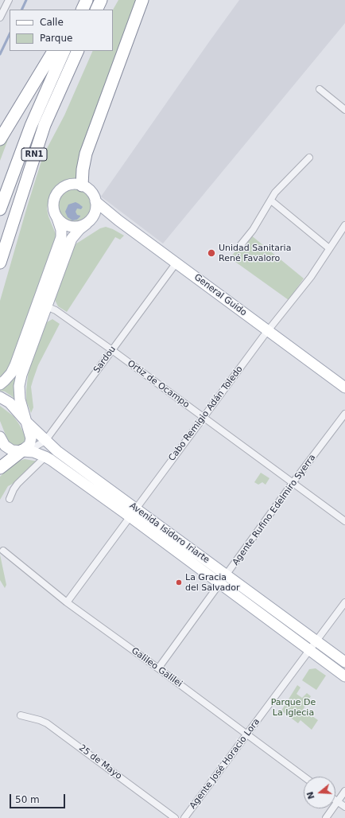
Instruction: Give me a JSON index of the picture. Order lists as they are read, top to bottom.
{
  "streets": {
    "highway": ["RN1"],
    "main road": ["General Guido", "Avenida Isidoro Iriarte"],
    "street": [
      "Sardou",
      "Ortiz de Ocampo",
      "Cabo Remigio Adán Toledo",
      "Agente Rufino Edelmiro Syerra",
      "Galileo Galilei",
      "25 de Mayo",
      "Agente José Horacio Lora"
    ]
  },
  "crossings": [
    ["General Guido", "Sardou"],
    ["General Guido", "Cabo Remigio Adán Toledo"],
    ["Sardou", "Ortiz de Ocampo"],
    ["Sardou", "Avenida Isidoro Iriarte"],
    ["Ortiz de Ocampo", "Cabo Remigio Adán Toledo"],
    ["Ortiz de Ocampo", "Agente Rufino Edelmiro Syerra"],
    ["Cabo Remigio Adán Toledo", "Avenida Isidoro Iriarte"],
    ["Cabo Remigio Adán Toledo", "Galileo Galilei"],
    ["Agente Rufino Edelmiro Syerra", "Avenida Isidoro Iriarte"],
    ["Agente Rufino Edelmiro Syerra", "Galileo Galilei"],
    ["Avenida Isidoro Iriarte", "Agente José Horacio Lora"],
    ["Galileo Galilei", "Agente José Horacio Lora"]
  ],
  "parks": ["Parque De La Iglecia"],
  "places": ["Unidad Sanitaria René Favaloro", "La Gracia del Salvador"],
  "legend": ["Calle", "Parque"],
  "scale_bar": "50 m",
  "north": "left"
}
